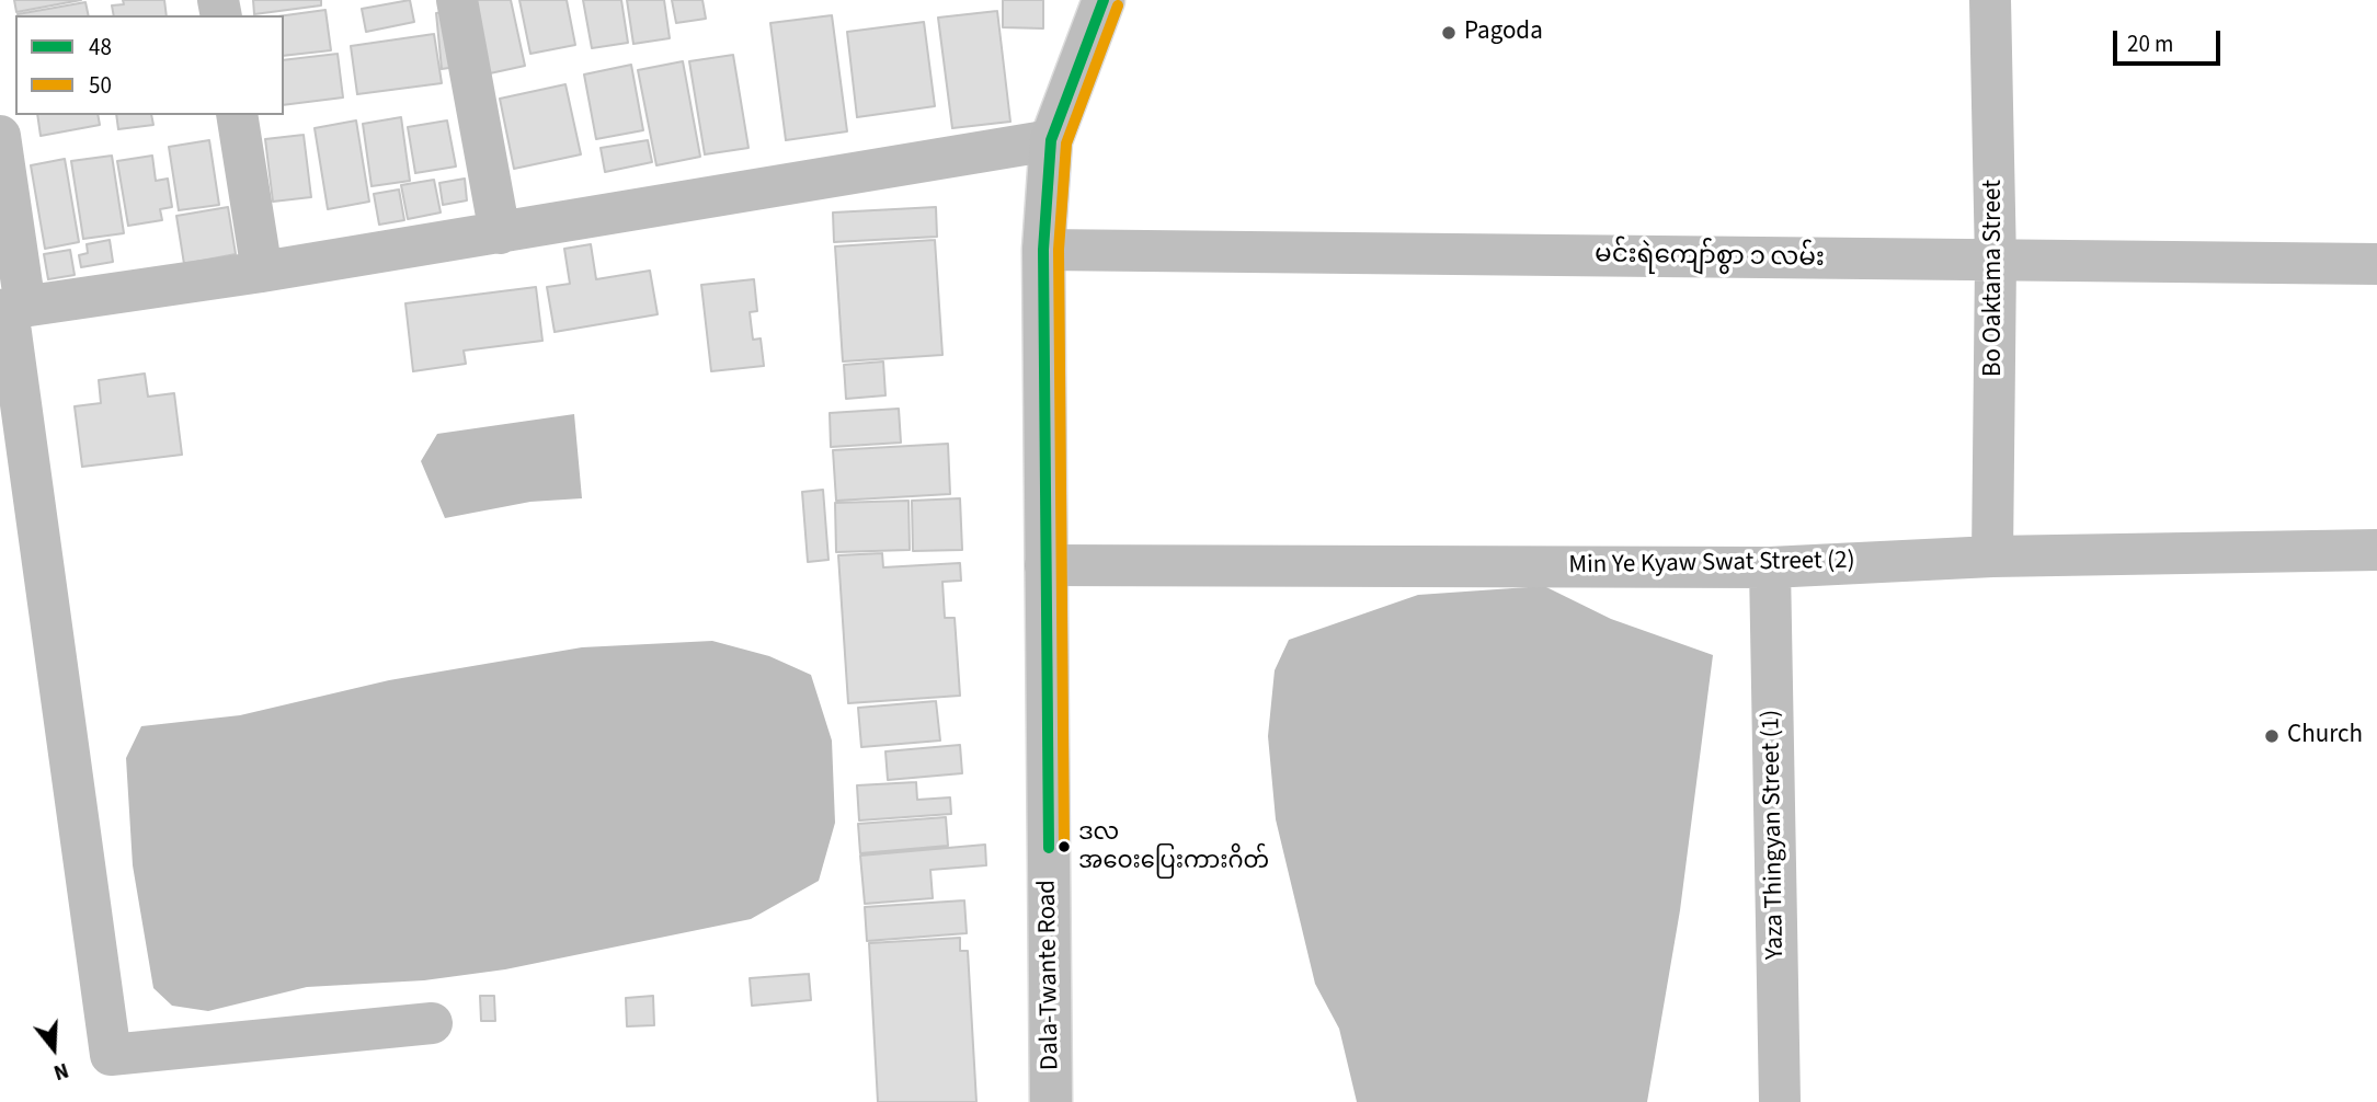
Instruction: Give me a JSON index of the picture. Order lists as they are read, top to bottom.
{
  "streets": {
    "main road": ["Dala-Twante Road"],
    "street": [
      "မင်းရဲကျော်စွာ ၁ လမ်း",
      "Bo Oaktama Street",
      "Min Ye Kyaw Swat Street (2)",
      "Yaza Thingyan Street (1)"
    ]
  },
  "crossings": [
    ["မင်းရဲကျော်စွာ ၁ လမ်း", "Bo Oaktama Street"],
    ["မင်းရဲကျော်စွာ ၁ လမ်း", "Dala-Twante Road"],
    ["Bo Oaktama Street", "Min Ye Kyaw Swat Street (2)"],
    ["Min Ye Kyaw Swat Street (2)", "Yaza Thingyan Street (1)"],
    ["Min Ye Kyaw Swat Street (2)", "Dala-Twante Road"]
  ],
  "places": ["Pagoda", "Church", "ဒလ အဝေးပြေးကားဂိတ်"],
  "lines": ["transit line 48", "transit line 50"],
  "legend": ["48", "50"],
  "scale_bar": "20 m",
  "north": "bottom"
}
